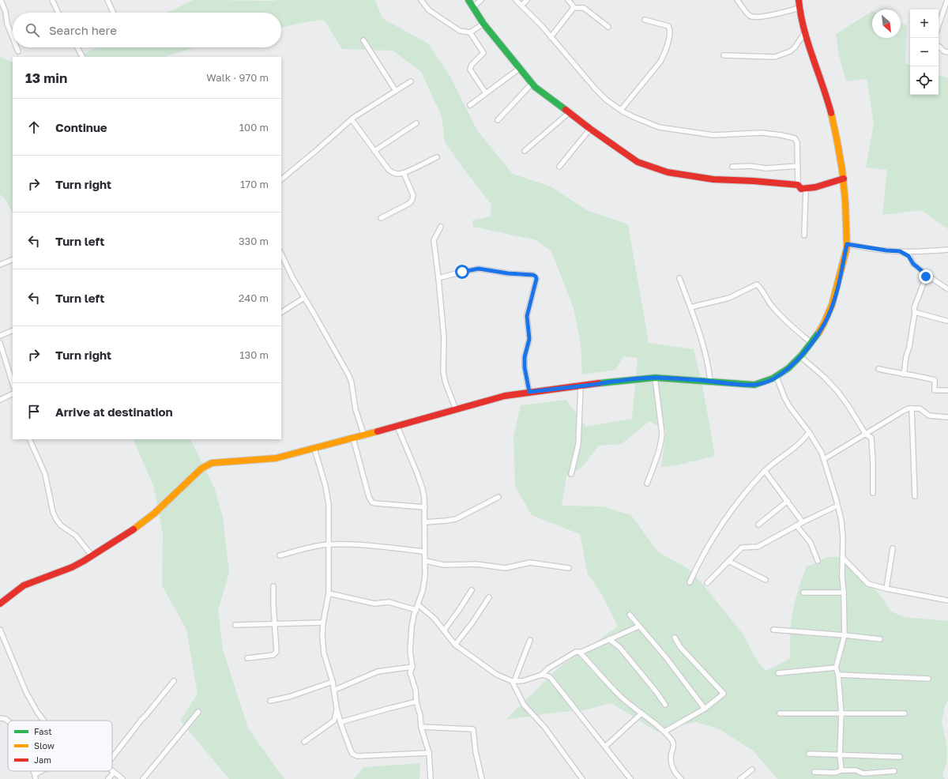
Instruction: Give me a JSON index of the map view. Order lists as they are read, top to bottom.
{
  "legend": ["Fast", "Slow", "Jam"],
  "north": "bottom right",
  "page": {
    "map_buttons": ["+", "−"],
    "search": "Search here",
    "heading": ["13 min", "Walk · 970 m"],
    "list": [
      ["Continue", "100 m"],
      ["Turn right", "170 m"],
      ["Turn left", "330 m"],
      ["Turn left", "240 m"],
      ["Turn right", "130 m"],
      "Arrive at destination"
    ]
  }
}
